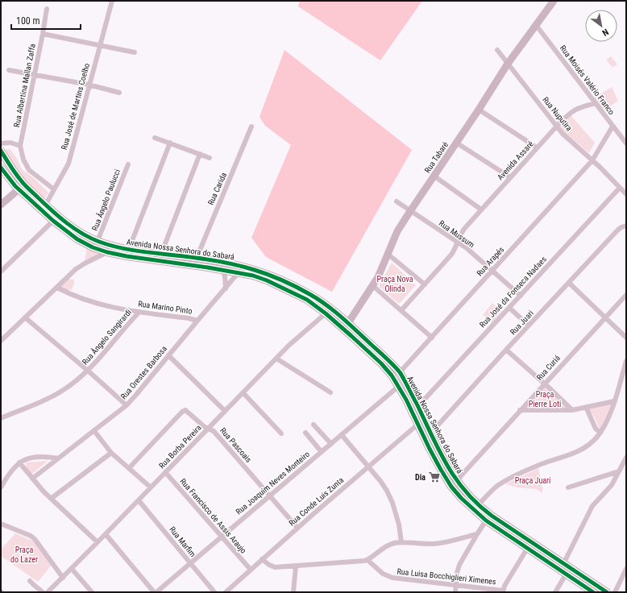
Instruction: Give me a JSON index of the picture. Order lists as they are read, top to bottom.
{
  "streets": {
    "main road": ["Avenida Nossa Senhora do Sabará"],
    "street": [
      "Rua Moisés Valério Franco",
      "Rua Albertina Mallan Zaffa",
      "Rua José de Martins Coelho",
      "Rua Nuputira",
      "Rua Tabaré",
      "Avenida Assaré",
      "Rua Carida",
      "Rua Ângelo Paulucci",
      "Rua Mussum",
      "Rua Arapés",
      "Rua José da Fonseca Nadaes",
      "Rua Marino Pinto",
      "Rua Juari",
      "Rua Ângelo Sangirardi",
      "Rua Curiá",
      "Rua Orestes Barbosa",
      "Rua Pascoais",
      "Rua Borba Pereira",
      "Rua Joaquim Neves Monteiro",
      "Rua Conde Luis Zunta",
      "Rua Francisco de Assis Araujo",
      "Rua Marfim",
      "Rua Luisa Bocchiglieri Ximenes"
    ]
  },
  "crossings": [
    ["Rua Moisés Valério Franco", "Rua Tabaré"],
    ["Rua Moisés Valério Franco", "Avenida Assaré"],
    ["Rua Moisés Valério Franco", "Rua Arapés"],
    ["Rua José de Martins Coelho", "Avenida Nossa Senhora do Sabará"],
    ["Rua Nuputira", "Rua Tabaré"],
    ["Rua Nuputira", "Avenida Assaré"],
    ["Rua Nuputira", "Rua Arapés"],
    ["Rua Nuputira", "Rua José da Fonseca Nadaes"],
    ["Rua Tabaré", "Rua Mussum"],
    ["Rua Tabaré", "Avenida Nossa Senhora do Sabará"],
    ["Avenida Assaré", "Rua Mussum"],
    ["Rua Carida", "Avenida Nossa Senhora do Sabará"],
    ["Rua Ângelo Paulucci", "Avenida Nossa Senhora do Sabará"],
    ["Rua Mussum", "Rua Arapés"],
    ["Rua Mussum", "Rua José da Fonseca Nadaes"],
    ["Avenida Nossa Senhora do Sabará", "Rua Arapés"],
    ["Avenida Nossa Senhora do Sabará", "Rua José da Fonseca Nadaes"],
    ["Avenida Nossa Senhora do Sabará", "Rua Juari"],
    ["Avenida Nossa Senhora do Sabará", "Rua Curiá"],
    ["Avenida Nossa Senhora do Sabará", "Rua Orestes Barbosa"],
    ["Avenida Nossa Senhora do Sabará", "Rua Borba Pereira"],
    ["Avenida Nossa Senhora do Sabará", "Rua Joaquim Neves Monteiro"],
    ["Avenida Nossa Senhora do Sabará", "Rua Conde Luis Zunta"],
    ["Rua Marino Pinto", "Rua Ângelo Sangirardi"],
    ["Rua Marino Pinto", "Rua Orestes Barbosa"],
    ["Rua Pascoais", "Rua Borba Pereira"],
    ["Rua Pascoais", "Rua Joaquim Neves Monteiro"],
    ["Rua Pascoais", "Rua Conde Luis Zunta"],
    ["Rua Borba Pereira", "Rua Francisco de Assis Araujo"],
    ["Rua Borba Pereira", "Rua Marfim"],
    ["Rua Joaquim Neves Monteiro", "Rua Francisco de Assis Araujo"],
    ["Rua Joaquim Neves Monteiro", "Rua Marfim"],
    ["Rua Conde Luis Zunta", "Rua Francisco de Assis Araujo"]
  ],
  "parks": [
    "Praça Nova Olinda",
    "Praça Pierre Loti",
    "Praça Juari",
    "Praça do Lazer"
  ],
  "places": {
    "supermarket": ["Dia"]
  },
  "scale_bar": "100 m",
  "north": "bottom right"
}
